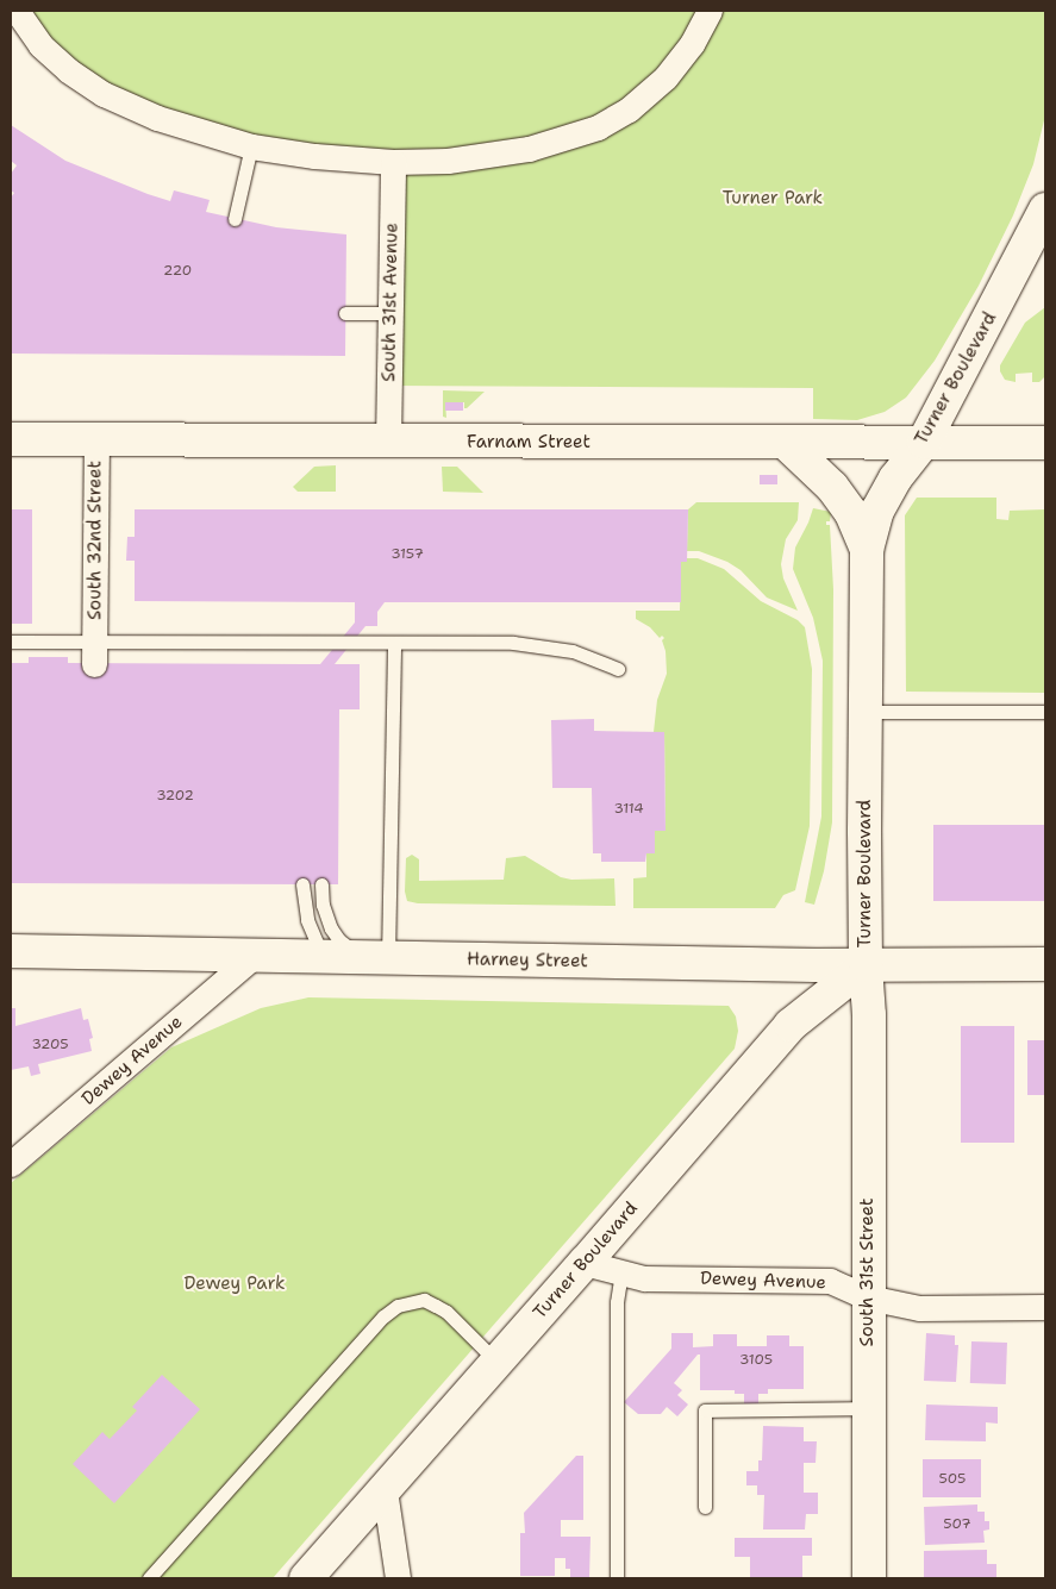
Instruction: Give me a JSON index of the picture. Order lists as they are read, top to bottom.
{
  "streets": {
    "street": [
      "South 31st Avenue",
      "Turner Boulevard",
      "Farnam Street",
      "South 32nd Street",
      "Harney Street",
      "Dewey Avenue",
      "South 31st Street"
    ]
  },
  "crossings": [
    ["South 31st Avenue", "Farnam Street"],
    ["Turner Boulevard", "Farnam Street"],
    ["Turner Boulevard", "Harney Street"],
    ["Turner Boulevard", "Dewey Avenue"],
    ["Turner Boulevard", "South 31st Street"],
    ["Farnam Street", "South 32nd Street"],
    ["Harney Street", "Dewey Avenue"],
    ["Harney Street", "South 31st Street"],
    ["Dewey Avenue", "South 31st Street"]
  ],
  "parks": ["Turner Park", "Dewey Park"],
  "house_numbers": [
    "220",
    "3157",
    "3202",
    "3114",
    "3205",
    "3105",
    "505",
    "507"
  ]
}
